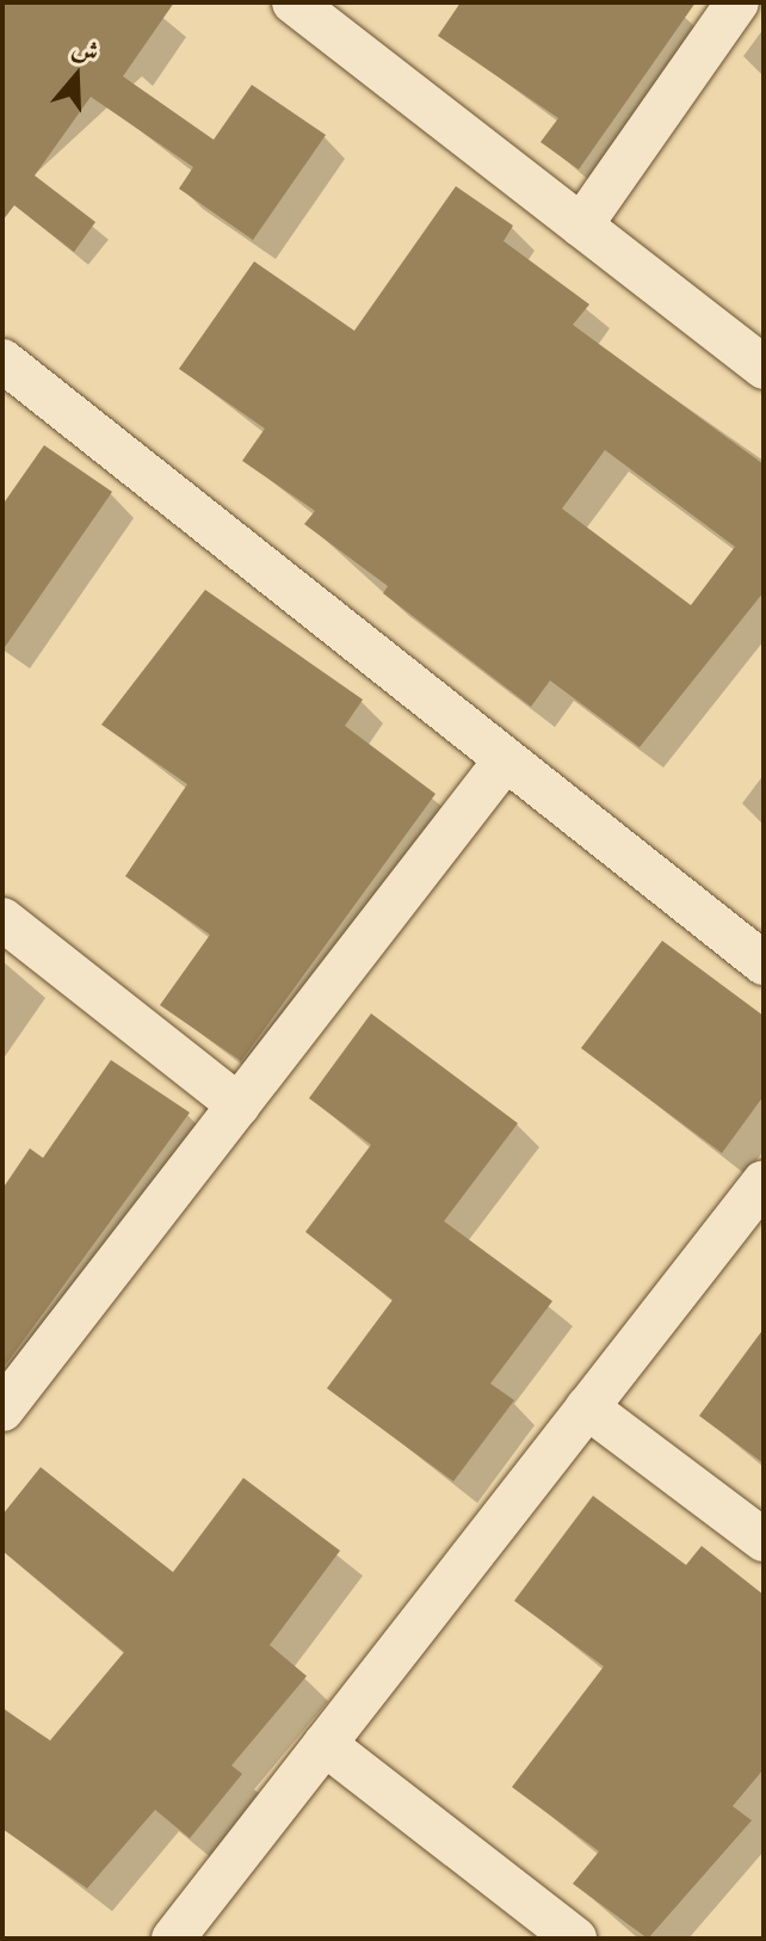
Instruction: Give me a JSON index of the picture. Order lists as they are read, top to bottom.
{
  "north": "top"
}
